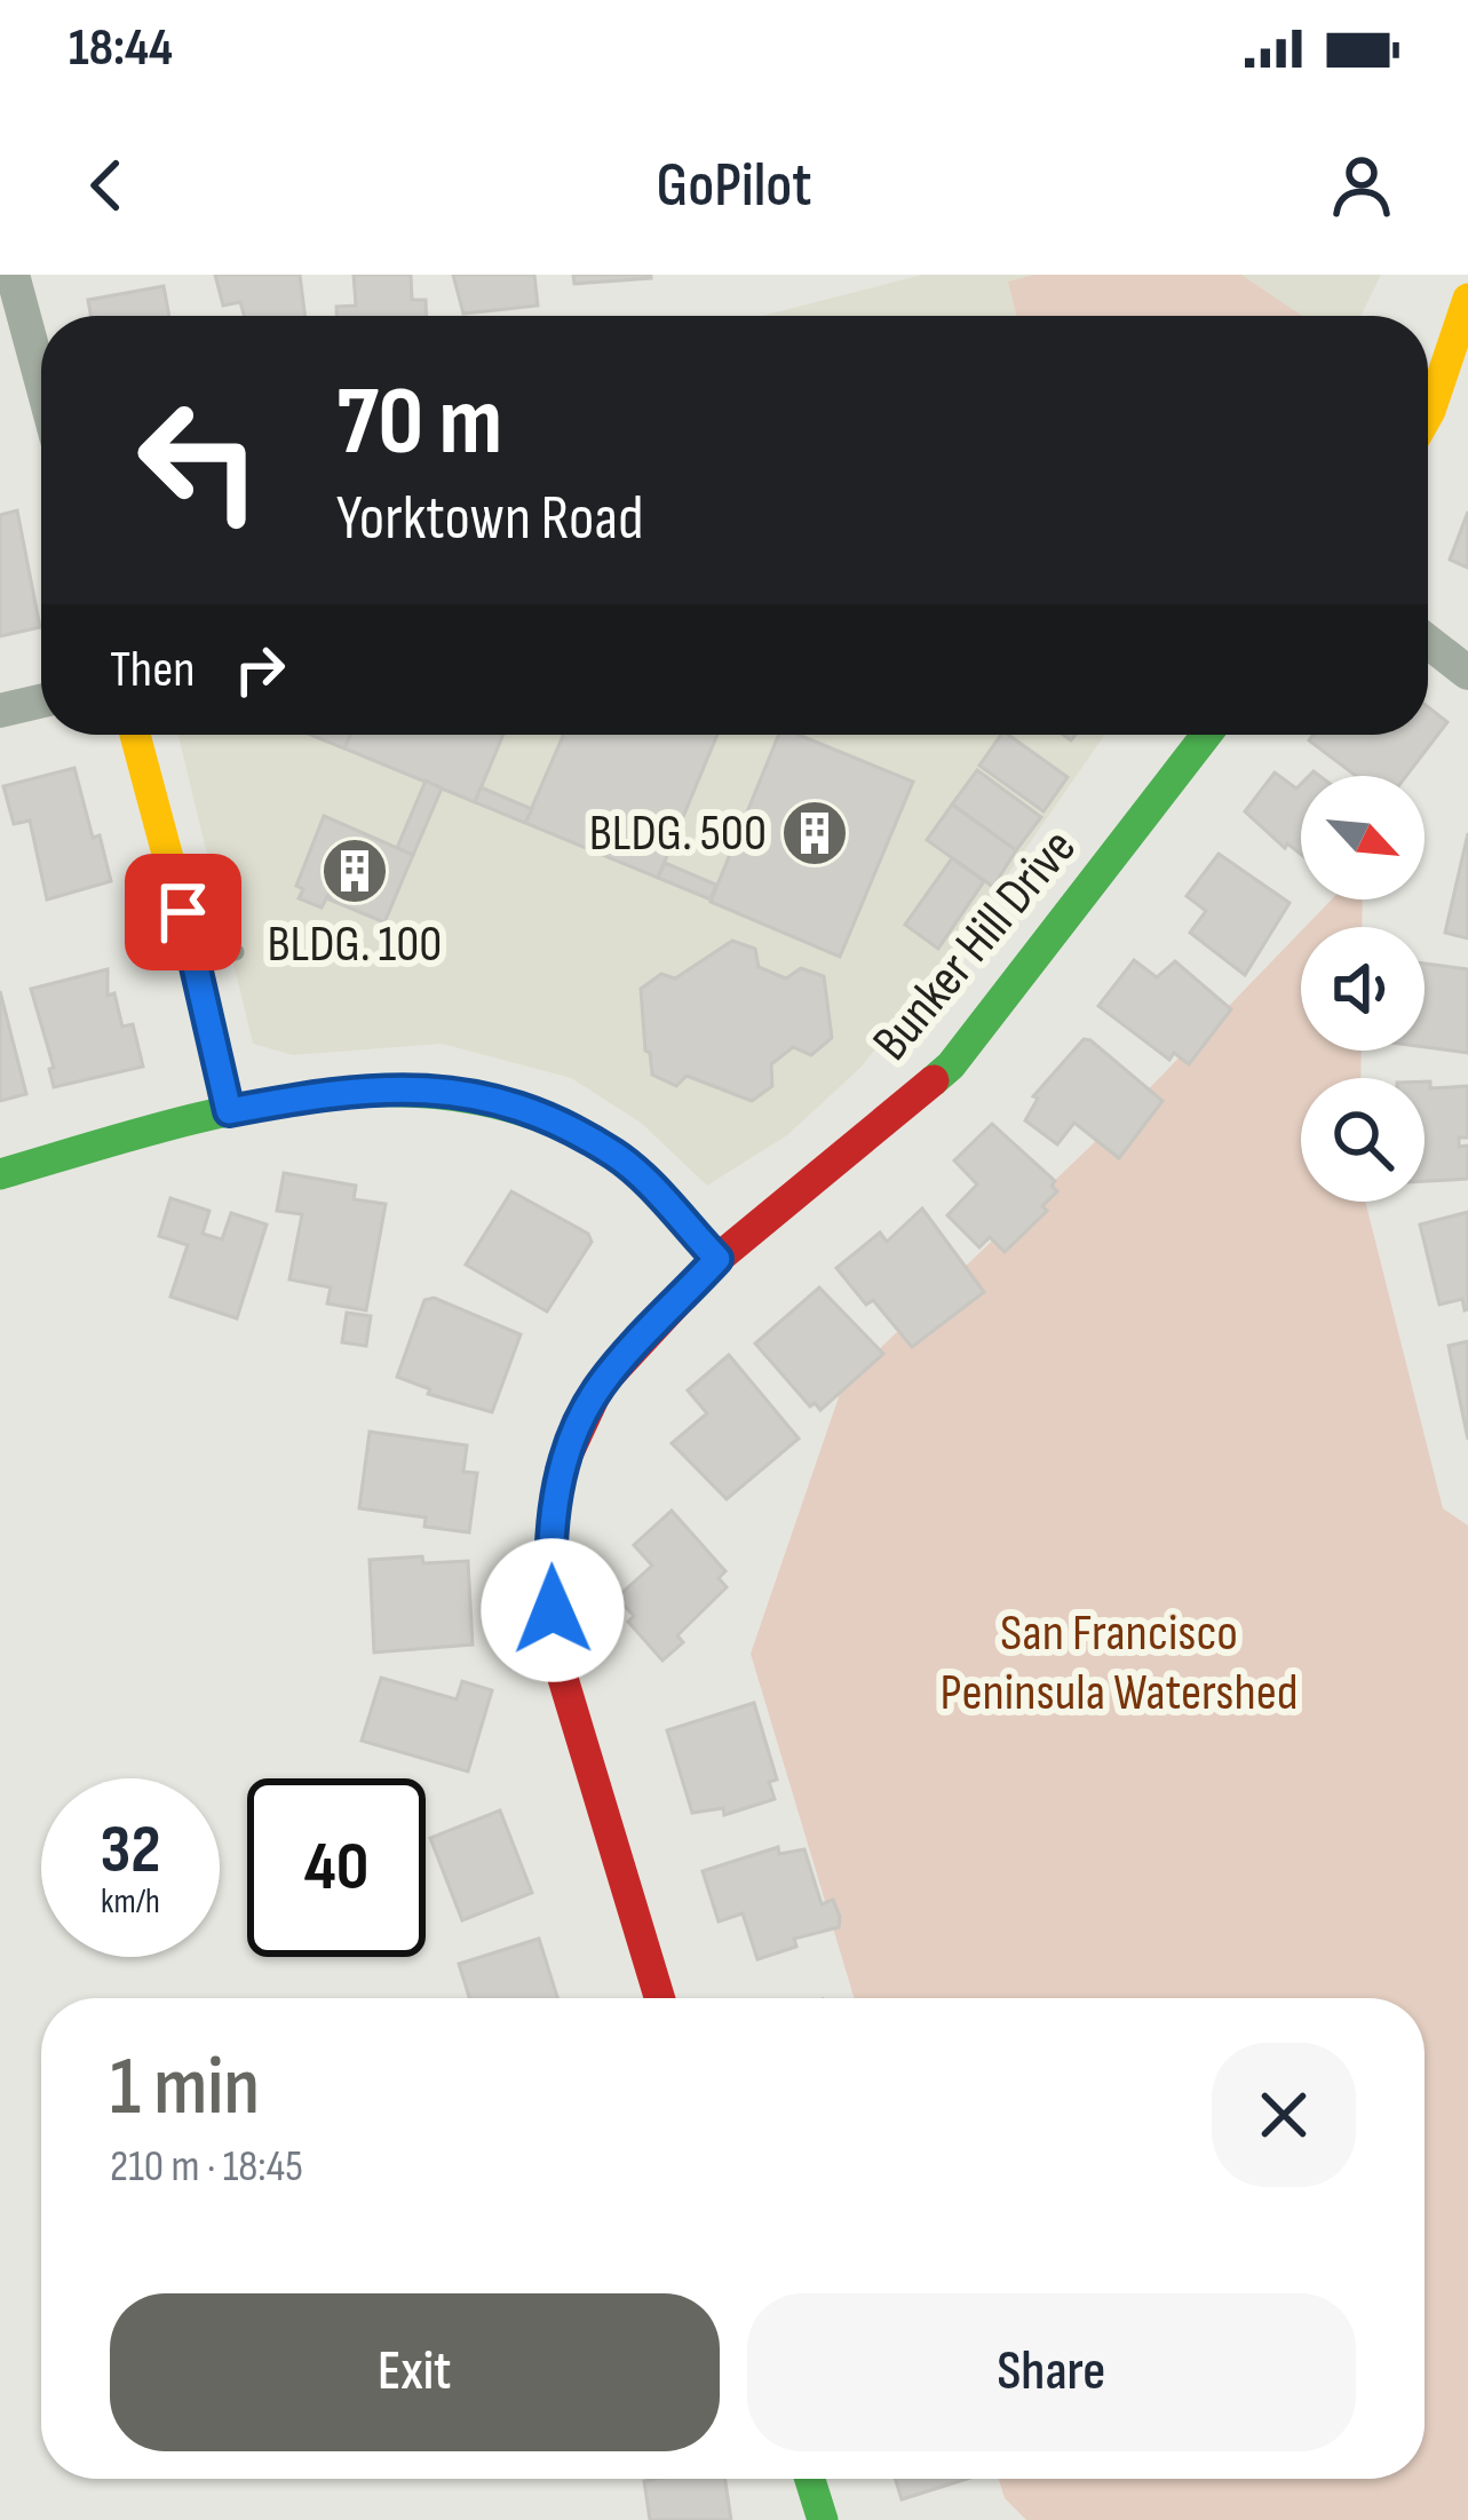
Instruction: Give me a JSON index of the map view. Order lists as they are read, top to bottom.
{
  "streets": {
    "street": ["Bunker Hill Drive"]
  },
  "parks": ["San Francisco Peninsula Watershed"],
  "places": {
    "building": ["BLDG. 500", "BLDG. 100"]
  },
  "north": "bottom right",
  "page": {
    "status": "18:44",
    "header": "GoPilot",
    "turn": ["70 m", "Yorktown Road"],
    "then": "Then",
    "speed": "32 km/h",
    "limit": "40",
    "heading": ["1 min", "210 m · 18:45"],
    "buttons": ["Exit", "Share"]
  }
}
